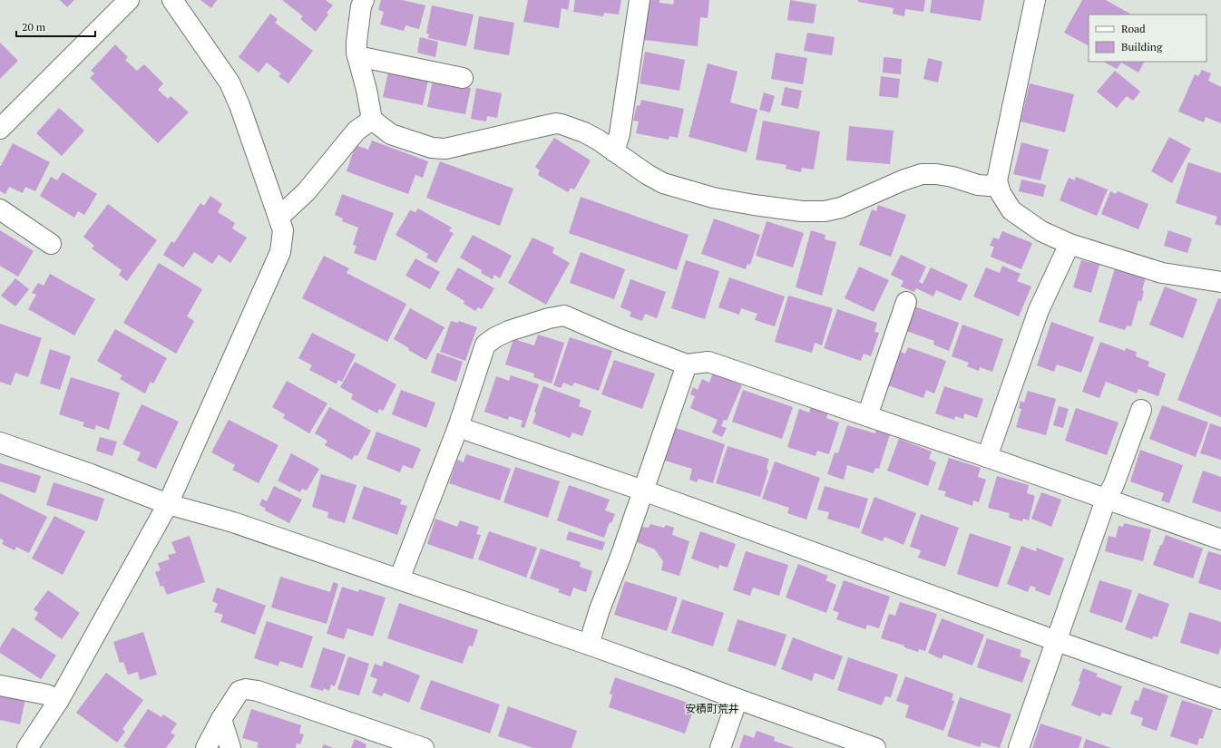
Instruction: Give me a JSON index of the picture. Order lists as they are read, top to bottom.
{
  "districts": ["安積町荒井"],
  "legend": ["Road", "Building"],
  "scale_bar": "20 m"
}
